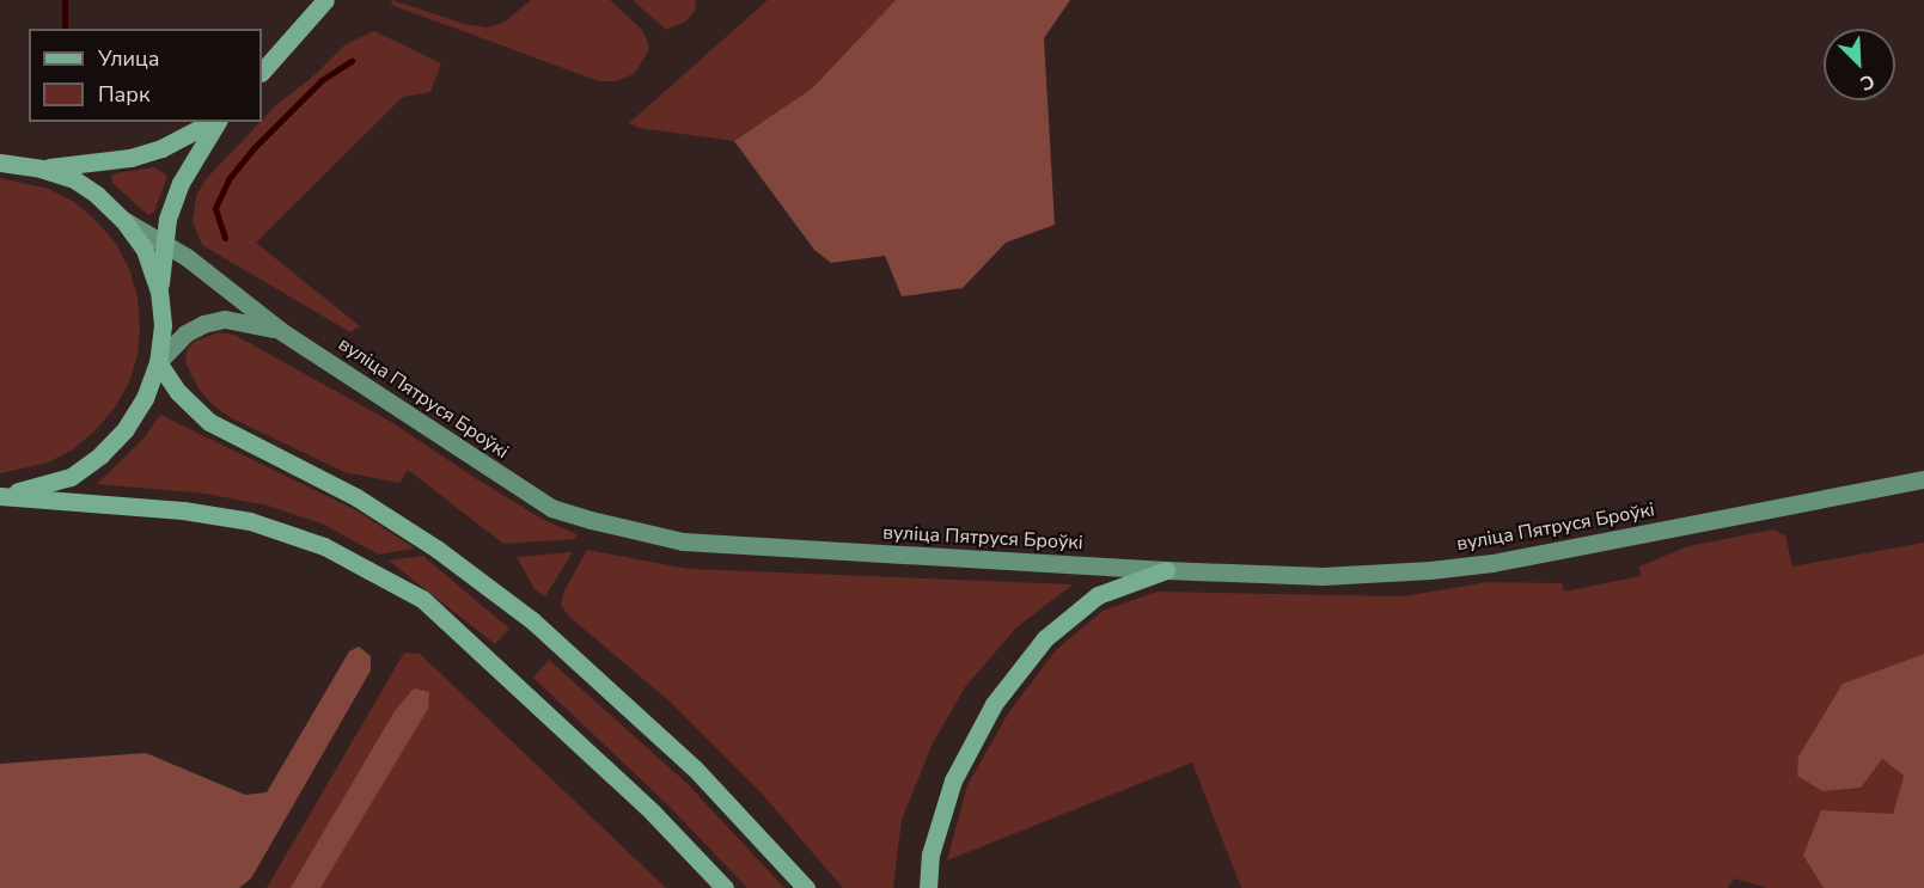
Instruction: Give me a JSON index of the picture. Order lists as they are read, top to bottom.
{
  "streets": {
    "main road": ["вуліца Пятруся Броўкі"]
  },
  "legend": ["Улица", "Парк"],
  "north": "bottom right"
}
